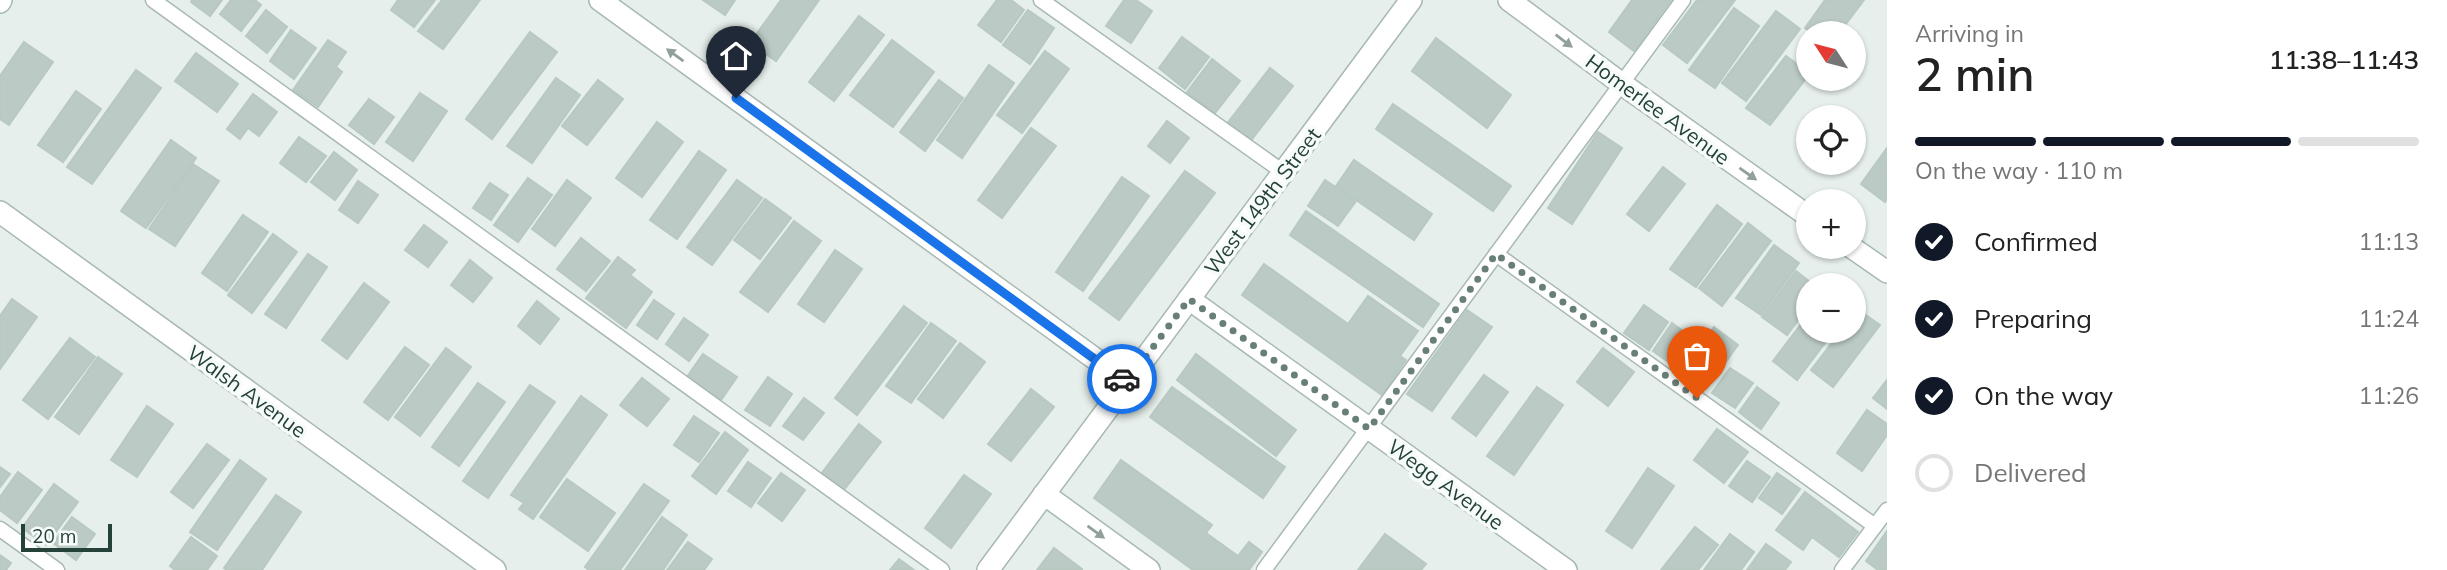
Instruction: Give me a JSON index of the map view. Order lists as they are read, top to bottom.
{
  "streets": {
    "street": [
      "Homerlee Avenue",
      "West 149th Street",
      "Walsh Avenue",
      "Wegg Avenue"
    ]
  },
  "crossings": [
    ["West 149th Street", "Wegg Avenue"]
  ],
  "one_way": ["Homerlee Avenue"],
  "scale_bar": "20 m",
  "north": "top left",
  "page": {
    "heading": ["2 min", "Arriving in", "11:38–11:43"],
    "map_buttons": ["+", "−"],
    "bar": "On the way · 110 m",
    "list": [
      ["Confirmed", "11:13"],
      ["Preparing", "11:24"],
      ["On the way", "11:26"],
      "Delivered"
    ],
    "scale": "20 m"
  }
}
